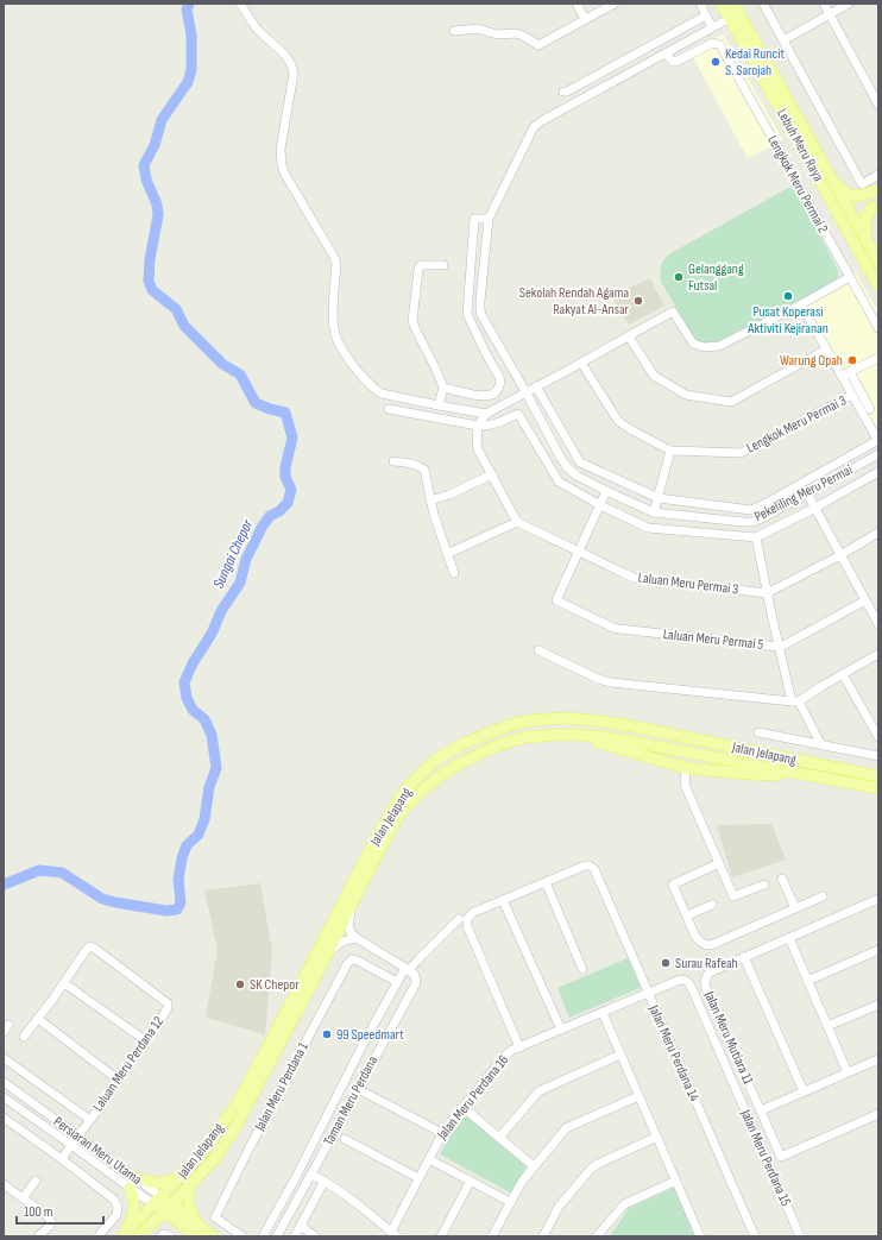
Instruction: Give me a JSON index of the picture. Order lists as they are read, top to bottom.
{
  "streets": {
    "main road": ["Lebuh Meru Raya", "Jalan Jelapang", "Persiaran Meru Utama"],
    "street": [
      "Lengkok Meru Permai 2",
      "Lengkok Meru Permai 3",
      "Pekeliling Meru Permai",
      "Laluan Meru Permai 3",
      "Laluan Meru Permai 5",
      "Jalan Meru Mutiara 11",
      "Jalan Meru Perdana 14",
      "Laluan Meru Perdana 12",
      "Jalan Meru Perdana 1",
      "Jalan Meru Perdana 16",
      "Taman Meru Perdana",
      "Jalan Meru Perdana 15"
    ]
  },
  "crossings": [
    ["Laluan Meru Permai 3", "Laluan Meru Permai 5"],
    ["Jalan Jelapang", "Persiaran Meru Utama"],
    ["Jalan Meru Perdana 14", "Jalan Meru Perdana 16"],
    ["Laluan Meru Perdana 12", "Persiaran Meru Utama"],
    ["Jalan Meru Perdana 16", "Jalan Meru Perdana 15"]
  ],
  "water": ["Sungai Chepor"],
  "places": [
    "Kedai Runcit S. Sarojah",
    "Gelanggang Futsal",
    "Pusat Koperasi Aktiviti Kejiranan",
    "Sekolah Rendah Agama Rakyat Al-Ansar",
    "Warung Opah",
    "Surau Rafeah",
    "SK Chepor",
    "99 Speedmart"
  ],
  "scale_bar": "100 m"
}
